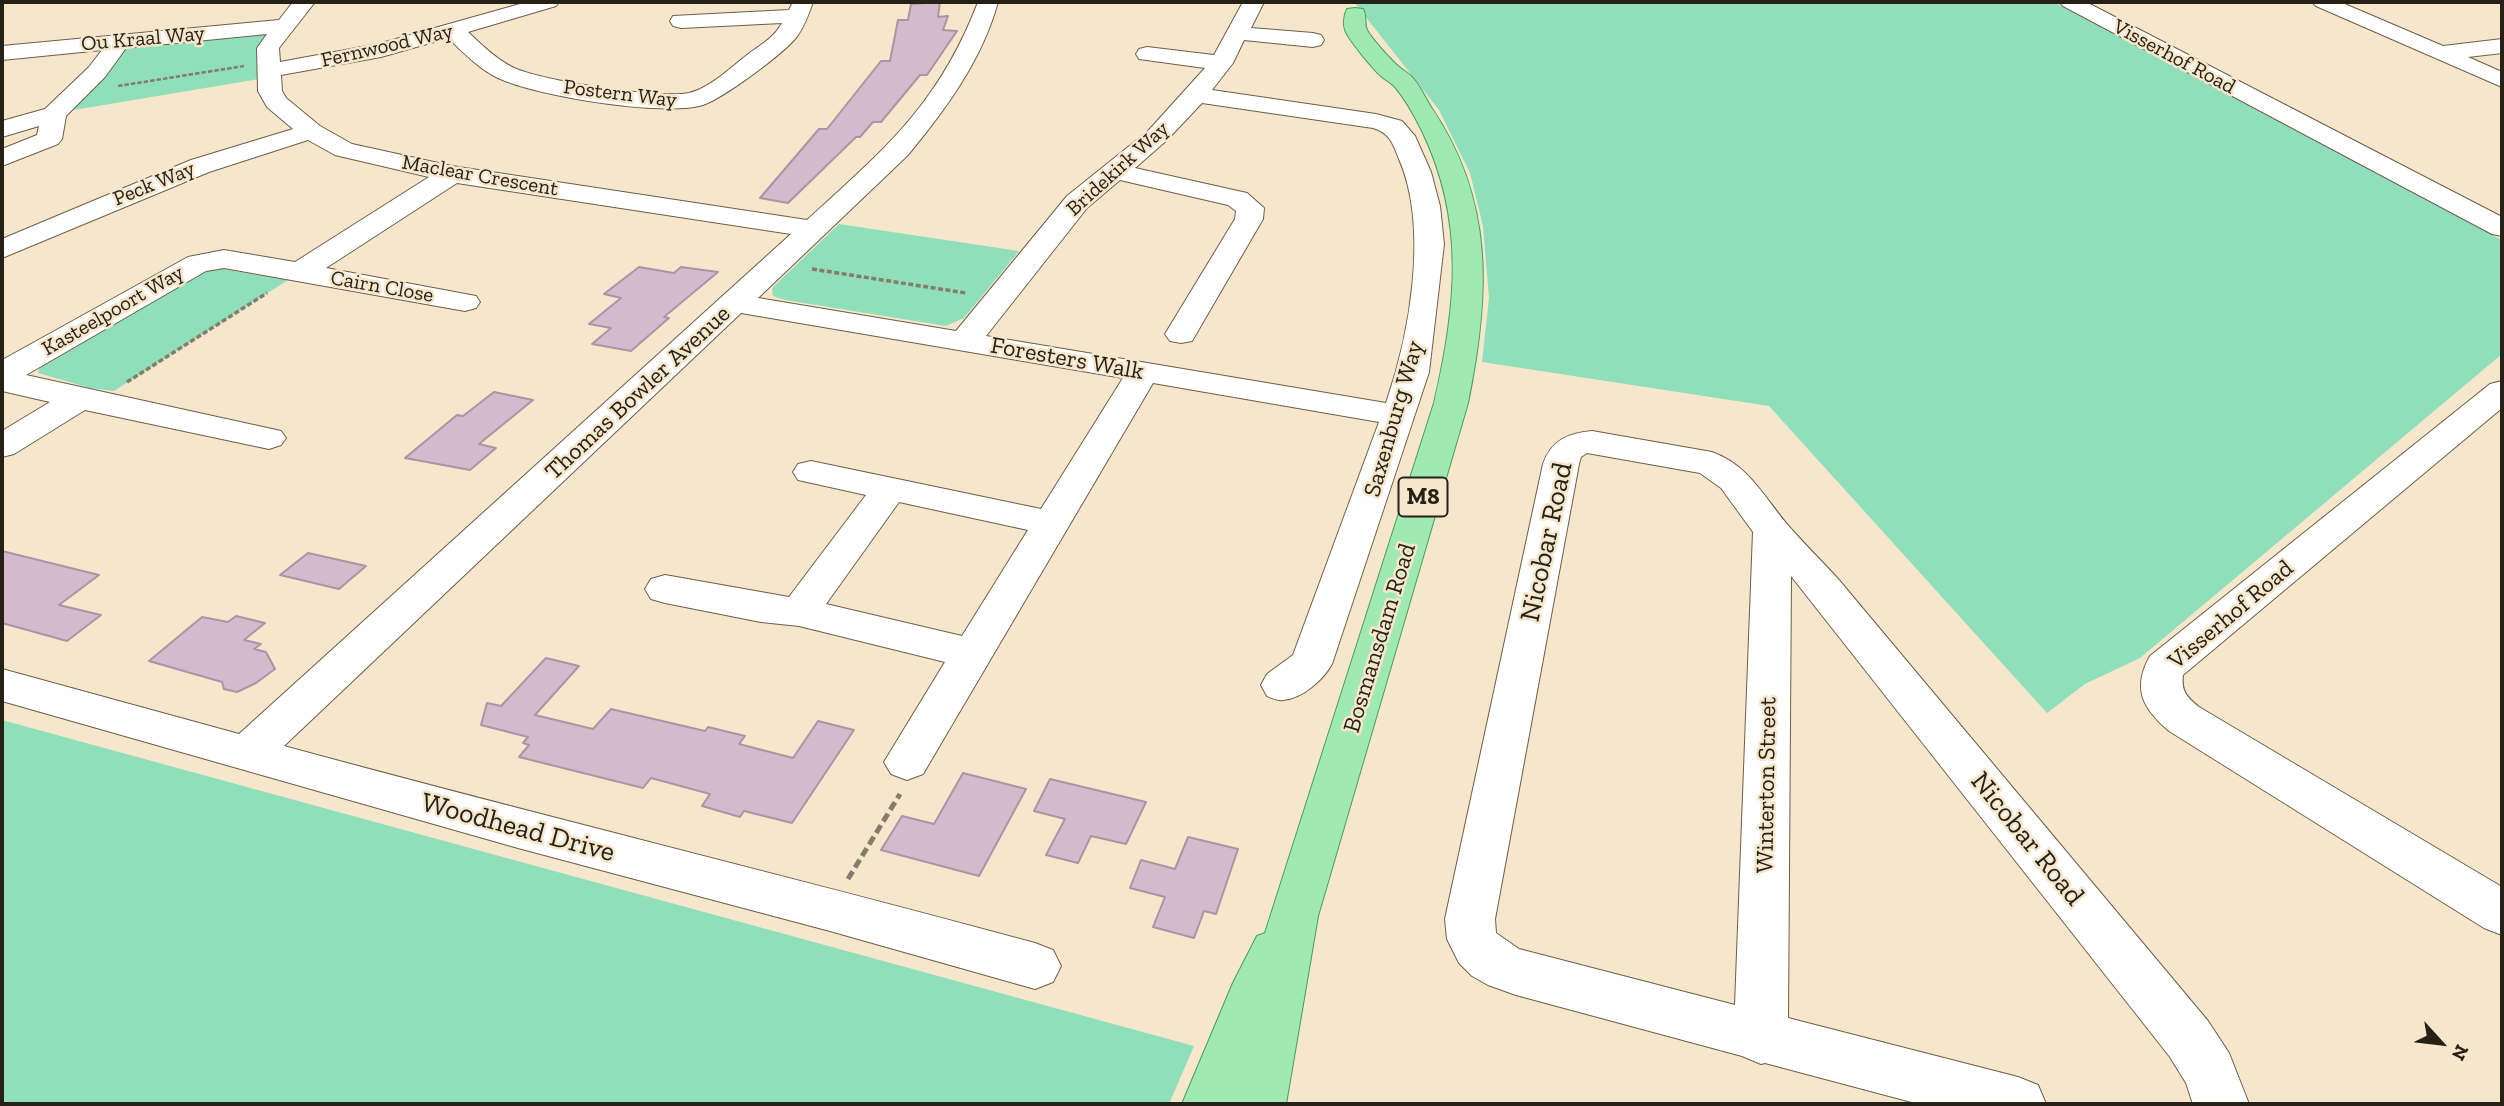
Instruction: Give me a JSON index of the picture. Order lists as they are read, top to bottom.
{
  "streets": {
    "main road": ["M8", "Bosmansdam Road"],
    "street": [
      "Ou Kraal Way",
      "Fernwood Way",
      "Visserhof Road",
      "Postern Way",
      "Bridekirk Way",
      "Maclear Crescent",
      "Peck Way",
      "Cairn Close",
      "Kasteelpoort Way",
      "Foresters Walk",
      "Thomas Bowler Avenue",
      "Saxenburg Way",
      "Nicobar Road",
      "Winterton Street",
      "Woodhead Drive"
    ]
  },
  "crossings": [
    ["Fernwood Way", "Postern Way"],
    ["Fernwood Way", "Maclear Crescent"],
    ["Bridekirk Way", "Foresters Walk"],
    ["Bridekirk Way", "Saxenburg Way"],
    ["Maclear Crescent", "Peck Way"],
    ["Maclear Crescent", "Thomas Bowler Avenue"],
    ["Cairn Close", "Kasteelpoort Way"],
    ["Foresters Walk", "Thomas Bowler Avenue"],
    ["Foresters Walk", "Saxenburg Way"],
    ["Thomas Bowler Avenue", "Woodhead Drive"],
    ["Nicobar Road", "Winterton Street"]
  ],
  "north": "bottom right"
}
